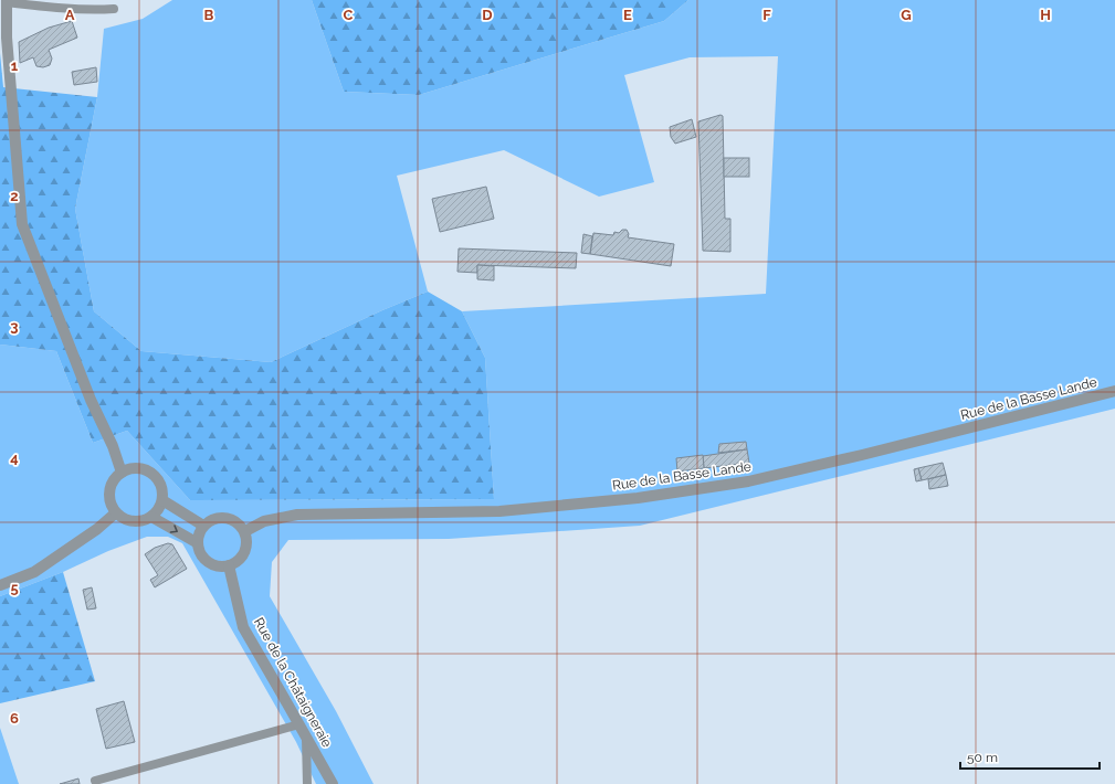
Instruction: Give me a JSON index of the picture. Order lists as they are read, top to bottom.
{
  "streets": {
    "street": ["Rue de la Basse Lande", "Rue de la Châtaigneraie"]
  },
  "crossings": [
    ["Rue de la Basse Lande", "Rue de la Châtaigneraie"]
  ],
  "scale_bar": "50 m",
  "grid": {
    "columns": [
      "A",
      "B",
      "C",
      "D",
      "E",
      "F",
      "G",
      "H"
    ],
    "rows": [
      "1",
      "2",
      "3",
      "4",
      "5",
      "6"
    ]
  }
}
